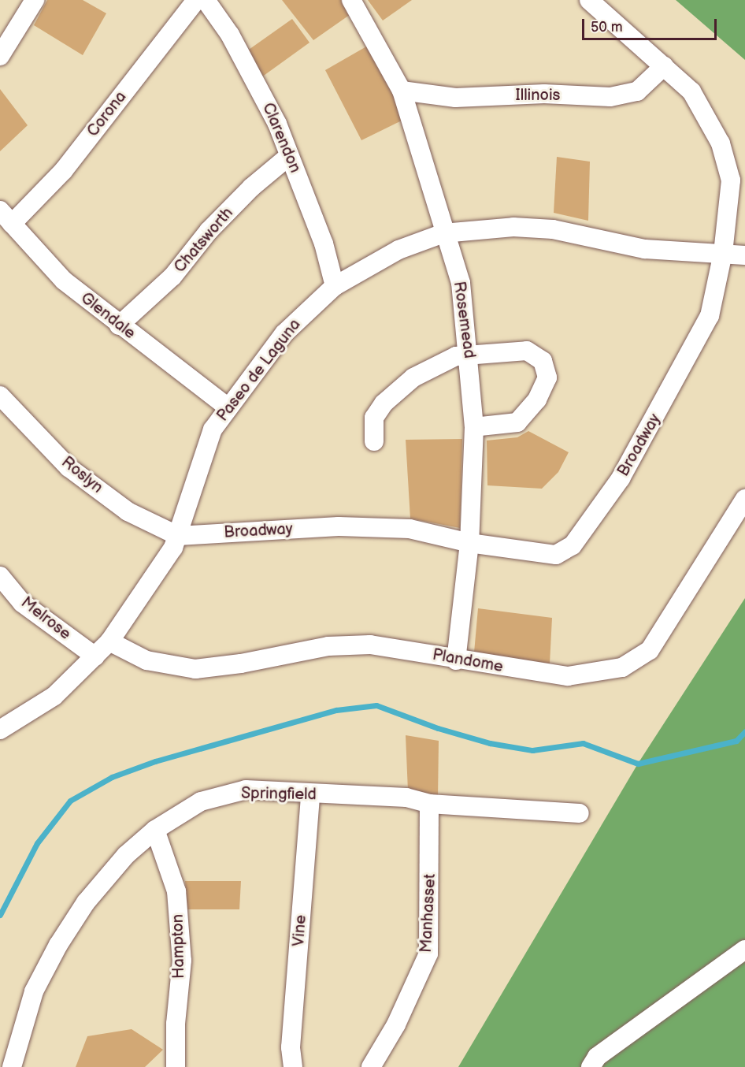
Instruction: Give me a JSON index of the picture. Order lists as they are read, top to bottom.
{
  "streets": {
    "street": [
      "Illinois",
      "Corona",
      "Clarendon",
      "Chatsworth",
      "Glendale",
      "Rosemead",
      "Paseo de Laguna",
      "Broadway",
      "Roslyn",
      "Melrose",
      "Plandome",
      "Springfield",
      "Manhasset",
      "Vine",
      "Hampton"
    ]
  },
  "crossings": [
    ["Illinois", "Rosemead"],
    ["Illinois", "Broadway"],
    ["Corona", "Glendale"],
    ["Clarendon", "Chatsworth"],
    ["Clarendon", "Paseo de Laguna"],
    ["Chatsworth", "Glendale"],
    ["Glendale", "Paseo de Laguna"],
    ["Rosemead", "Paseo de Laguna"],
    ["Rosemead", "Broadway"],
    ["Rosemead", "Plandome"],
    ["Paseo de Laguna", "Broadway"],
    ["Paseo de Laguna", "Roslyn"],
    ["Paseo de Laguna", "Melrose"],
    ["Paseo de Laguna", "Plandome"],
    ["Broadway", "Roslyn"],
    ["Springfield", "Manhasset"],
    ["Springfield", "Vine"],
    ["Springfield", "Hampton"]
  ],
  "scale_bar": "50 m"
}
